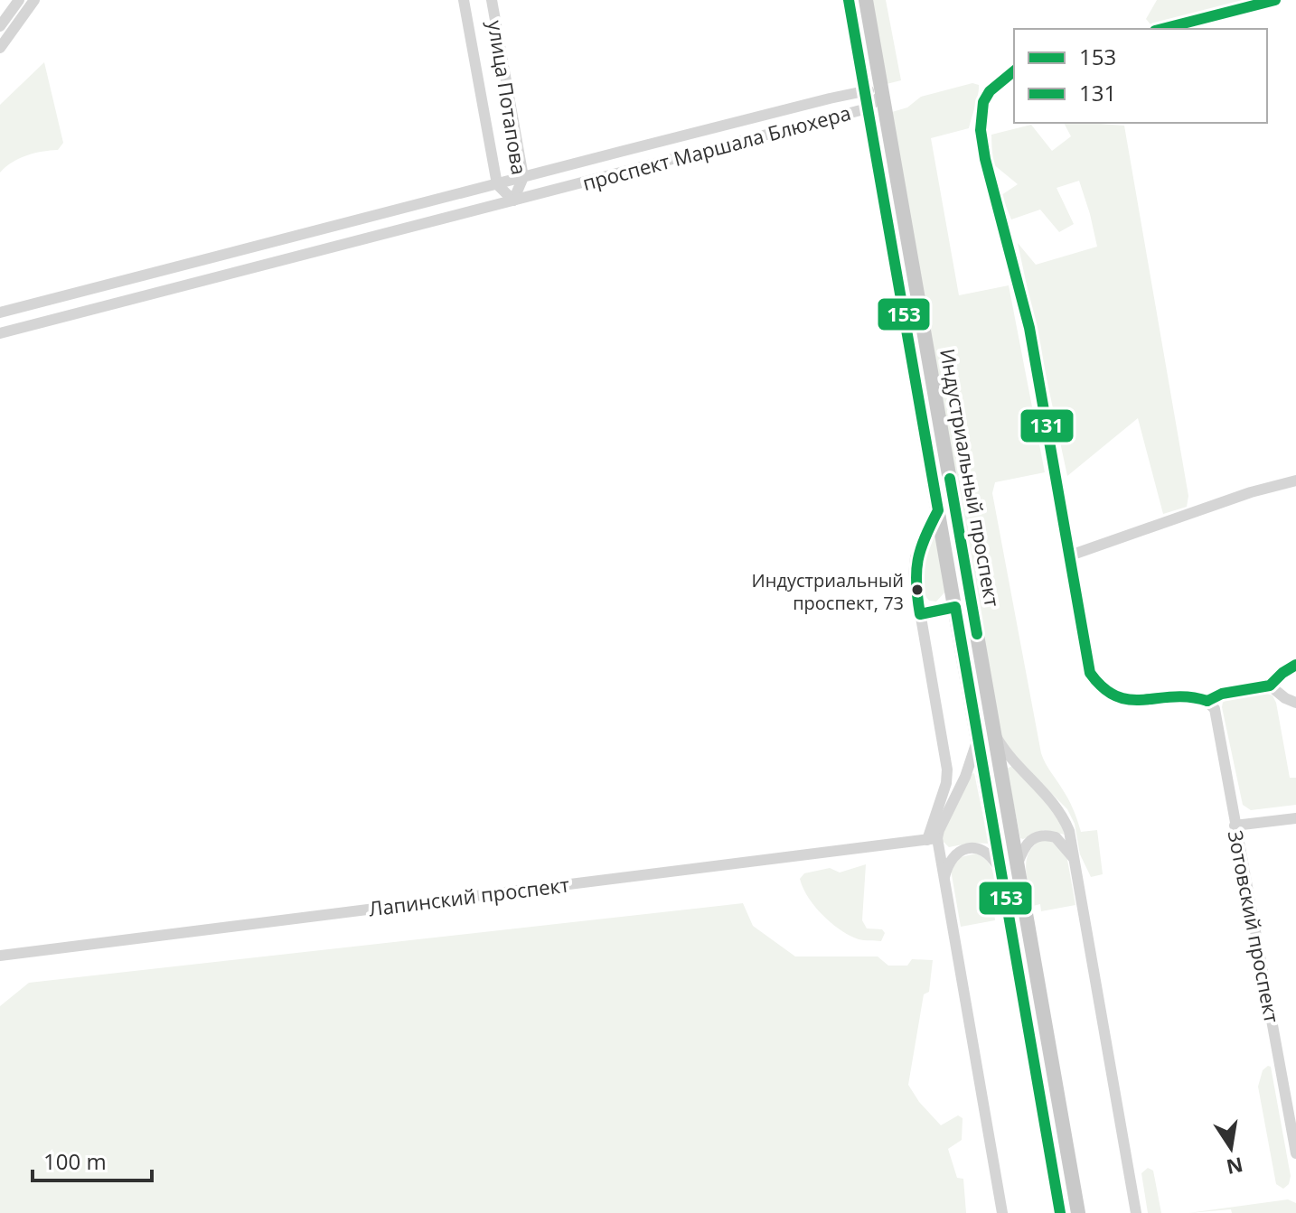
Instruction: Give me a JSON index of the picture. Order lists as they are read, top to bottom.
{
  "streets": {
    "main road": ["Индустриальный проспект"],
    "street": [
      "улица Потапова",
      "проспект Маршала Блюхера",
      "Лапинский проспект",
      "Зотовский проспект"
    ]
  },
  "crossings": [
    ["улица Потапова", "проспект Маршала Блюхера"],
    ["проспект Маршала Блюхера", "Индустриальный проспект"]
  ],
  "places": ["Индустриальный проспект, 73"],
  "lines": ["transit line 153", "transit line 131"],
  "legend": ["153", "131"],
  "scale_bar": "100 m",
  "north": "bottom"
}
